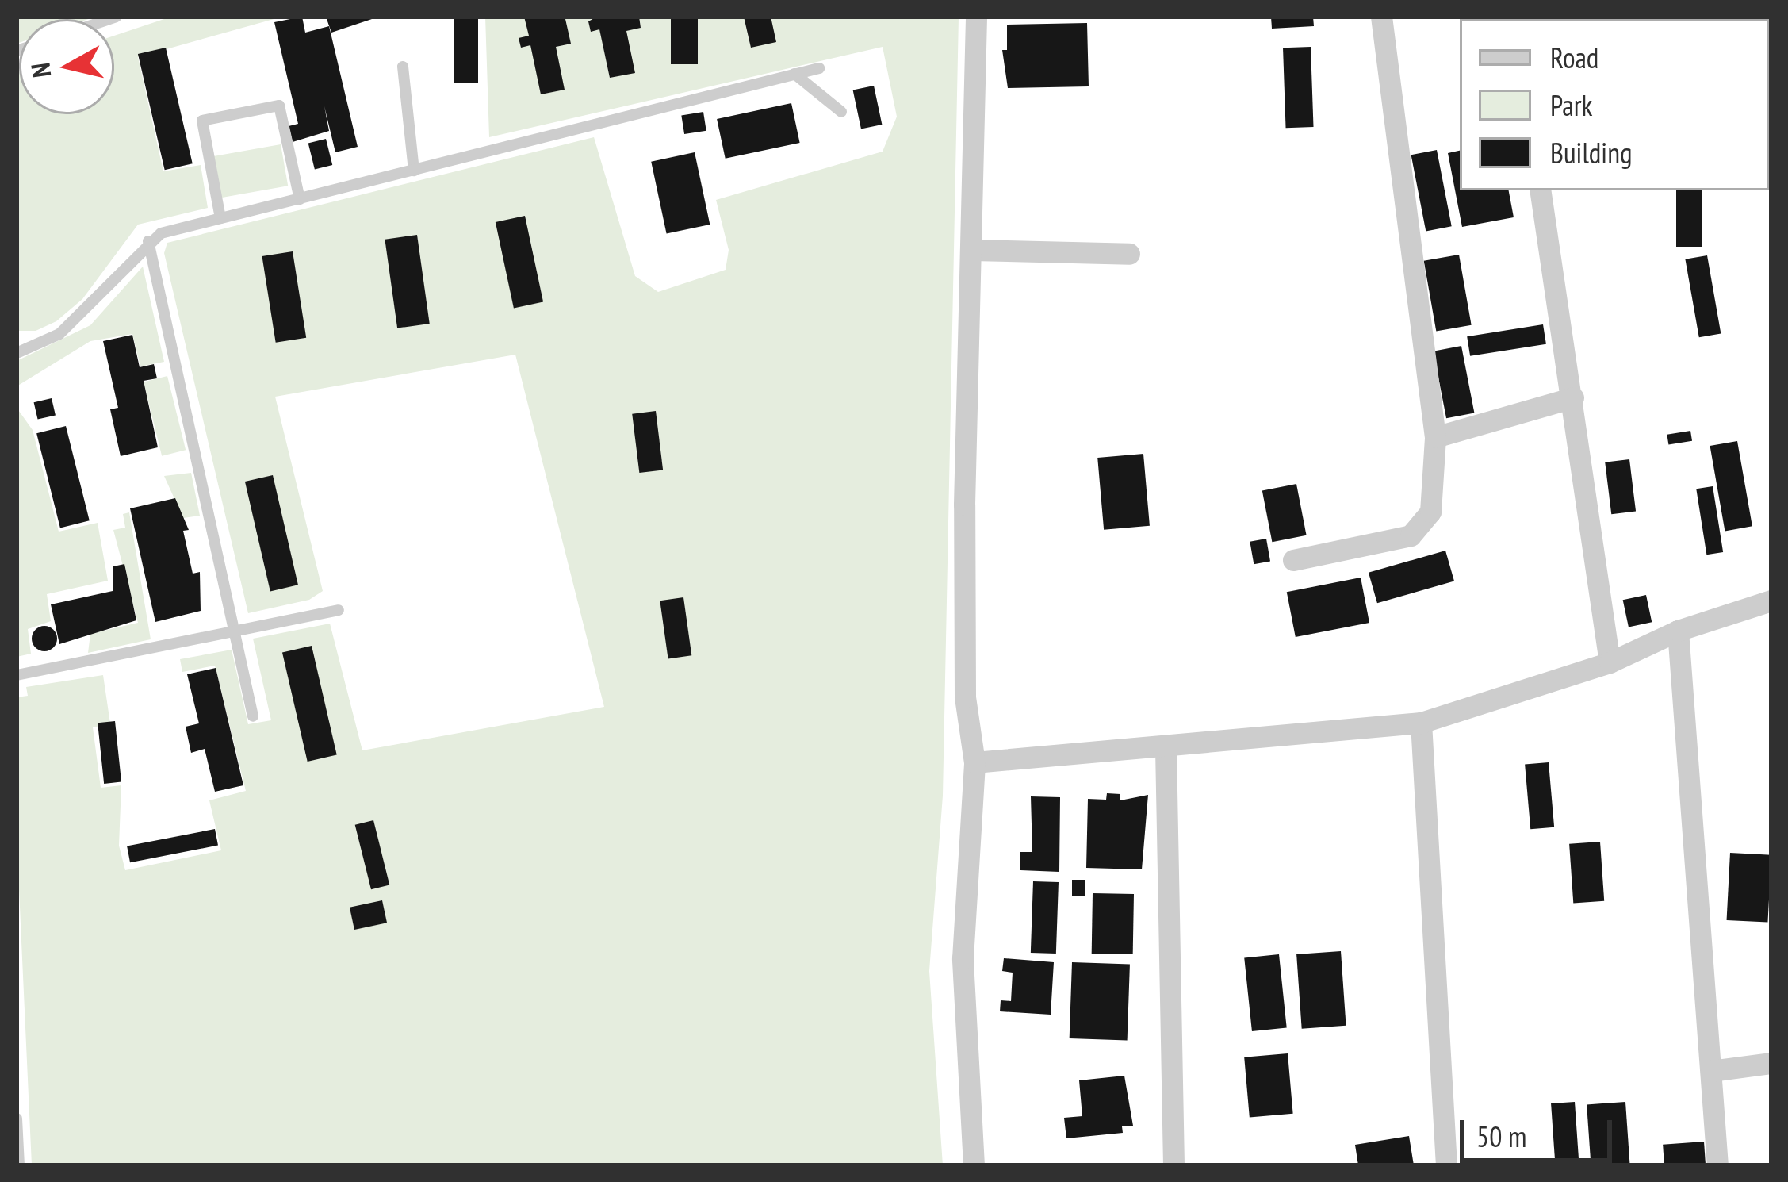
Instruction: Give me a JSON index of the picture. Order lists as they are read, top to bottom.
{
  "legend": ["Road", "Park", "Building"],
  "scale_bar": "50 m",
  "north": "left"
}
